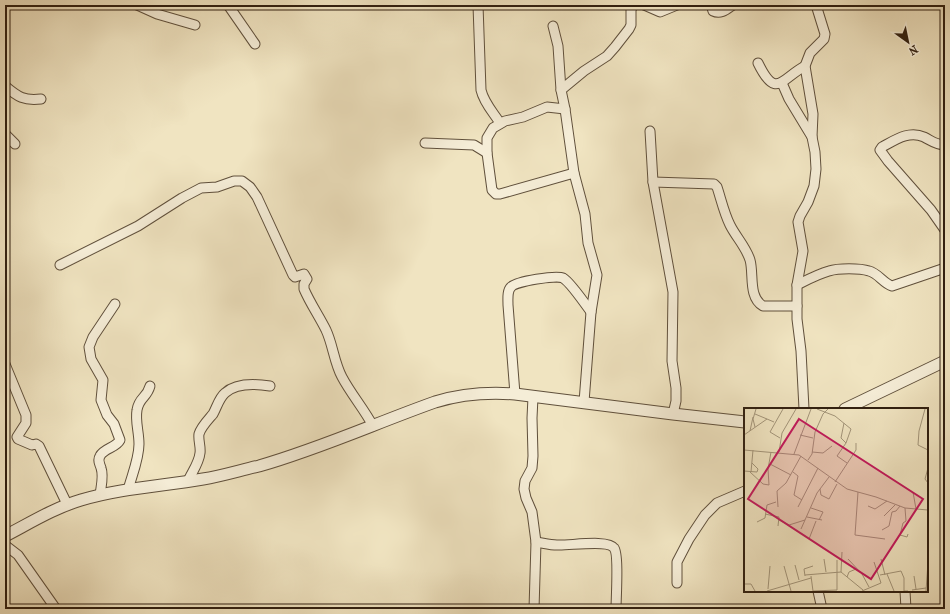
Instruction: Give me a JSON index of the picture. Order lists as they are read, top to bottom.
{
  "north": "bottom right"
}
